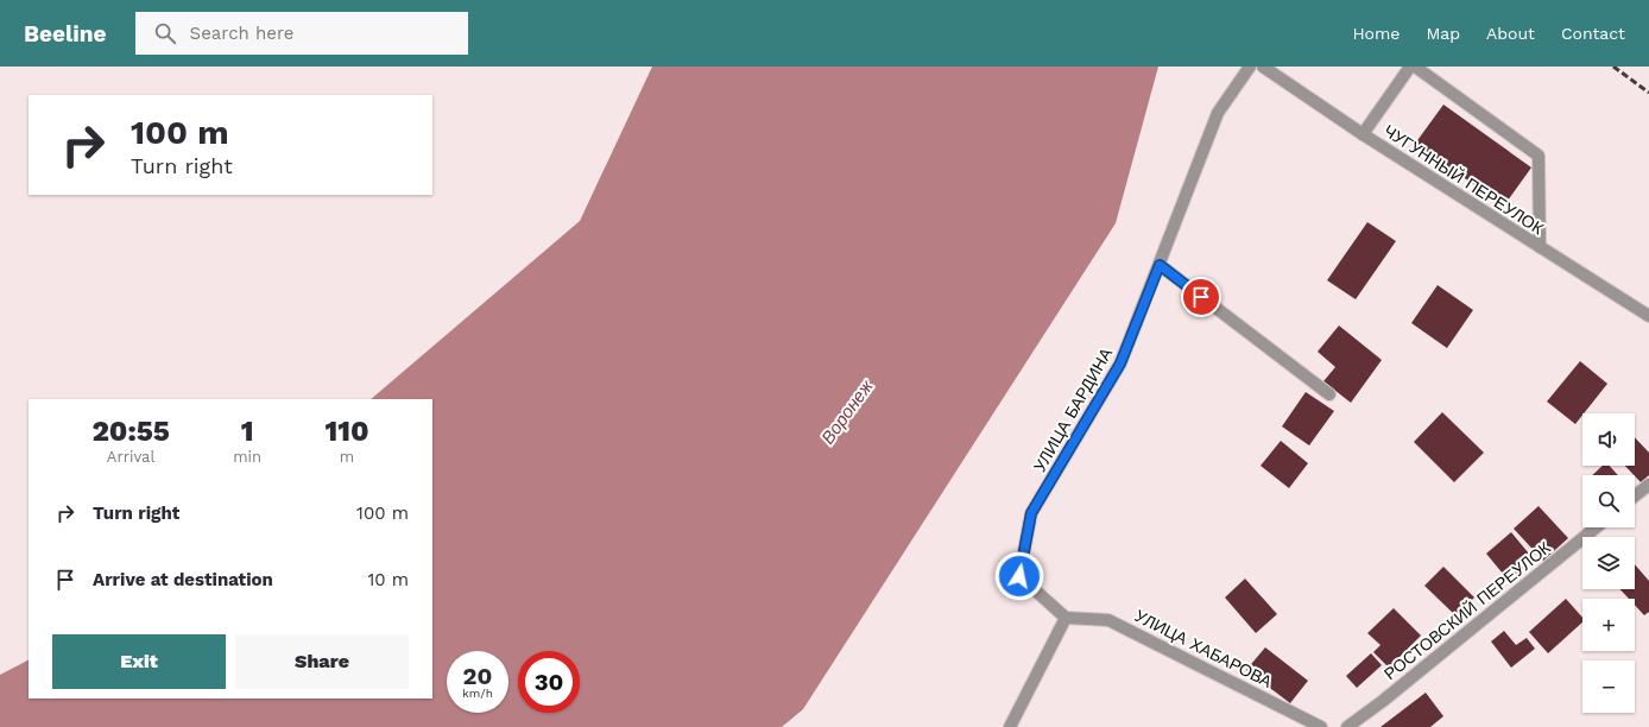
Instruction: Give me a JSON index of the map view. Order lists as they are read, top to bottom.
{
  "streets": {
    "street": [
      "ЧУГУННЫЙ ПЕРЕУЛОК",
      "УЛИЦА БАРДИНА",
      "РОСТОВСКИЙ ПЕРЕУЛОК",
      "УЛИЦА ХАБАРОВА"
    ]
  },
  "crossings": [
    ["УЛИЦА БАРДИНА", "УЛИЦА ХАБАРОВА"]
  ],
  "water": ["Воронеж"],
  "page": {
    "header": "Beeline",
    "search": "Search here",
    "nav": [
      "Home",
      "Map",
      "About",
      "Contact"
    ],
    "turn": ["100 m", "Turn right"],
    "eta": [
      "20:55",
      "Arrival",
      "1",
      "min",
      "110",
      "m"
    ],
    "map_buttons": ["+", "−"],
    "list": [
      {
        "name": "Turn right",
        "value": "100 m"
      },
      {
        "name": "Arrive at destination",
        "value": "10 m"
      }
    ],
    "buttons": ["Exit", "Share"],
    "speed": "20 km/h",
    "limit": "30"
  }
}
